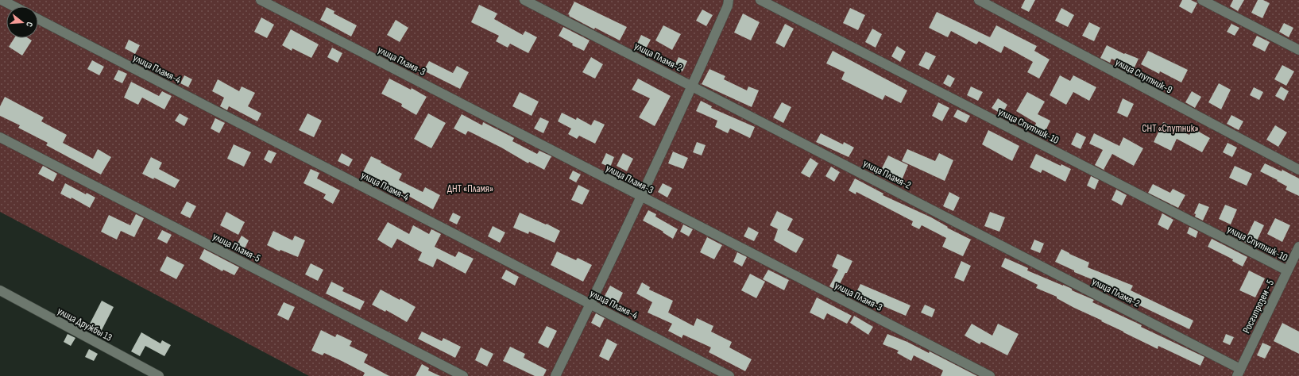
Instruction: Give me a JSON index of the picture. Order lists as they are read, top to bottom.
{
  "streets": {
    "street": [
      "улица Пламя-2",
      "улица Пламя-3",
      "улица Пламя-4",
      "улица Спутник-9",
      "улица Спутник-10",
      "улица Пламя-5",
      "Росгипрозем - 5",
      "улица Дружбы 13"
    ]
  },
  "crossings": [
    ["улица Пламя-2", "Росгипрозем - 5"],
    ["улица Спутник-10", "Росгипрозем - 5"]
  ],
  "parks": ["СНТ «Спутник»", "ДНТ «Пламя»"],
  "north": "right"
}
